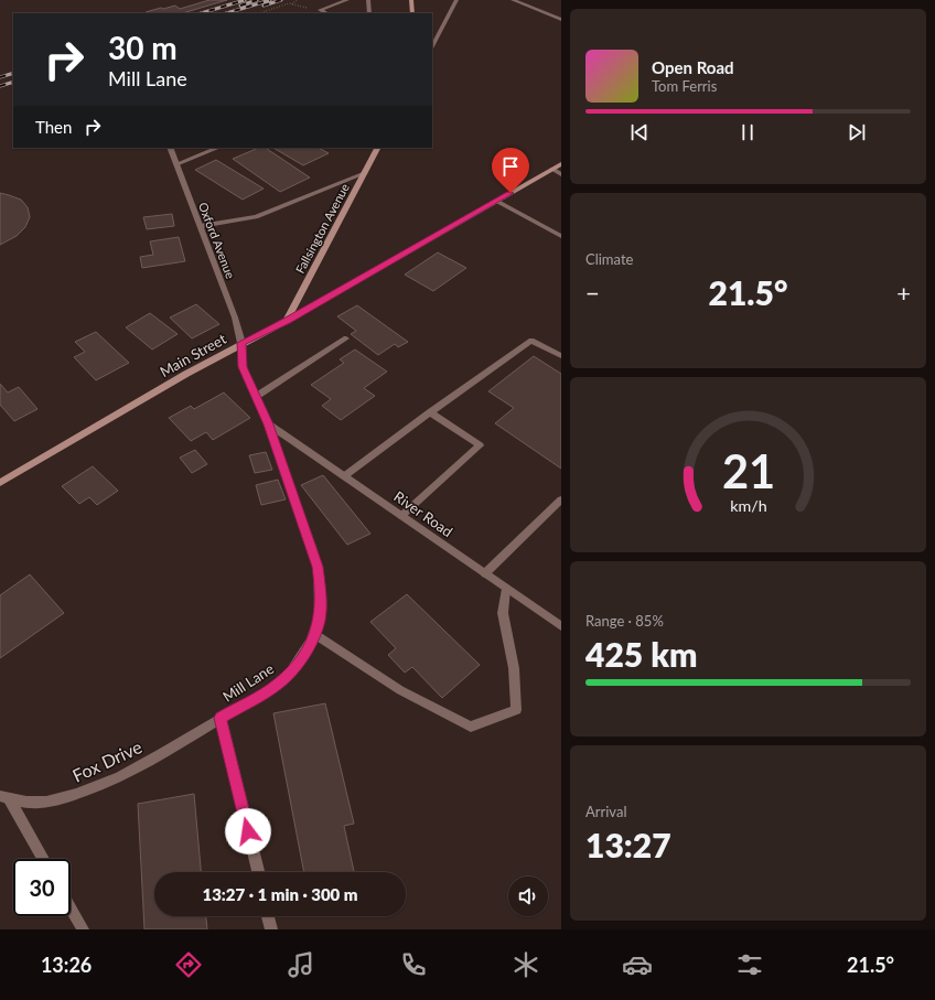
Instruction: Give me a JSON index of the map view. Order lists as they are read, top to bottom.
{
  "streets": {
    "main road": ["Fallsington Avenue", "Main Street"],
    "street": [
      "Oxford Avenue",
      "River Road",
      "Mill Lane",
      "Fox Drive"
    ]
  },
  "crossings": [
    ["Fallsington Avenue", "Main Street"],
    ["Oxford Avenue", "Main Street"],
    ["Oxford Avenue", "Mill Lane"],
    ["Main Street", "Mill Lane"],
    ["River Road", "Mill Lane"],
    ["Mill Lane", "Fox Drive"]
  ],
  "page": {
    "turn": ["30 m", "Mill Lane"],
    "song": ["Open Road", "Tom Ferris"],
    "then": "Then",
    "tile": [
      "Climate",
      ["Range · 85%", "425 km"],
      ["Arrival", "13:27"]
    ],
    "heat": ["−", "21.5°", "+"],
    "limit": "30",
    "trip": "13:27 · 1 min · 300 m",
    "tabs": ["13:26", "21.5°"],
    "gauge": ["21", "km/h"]
  }
}
